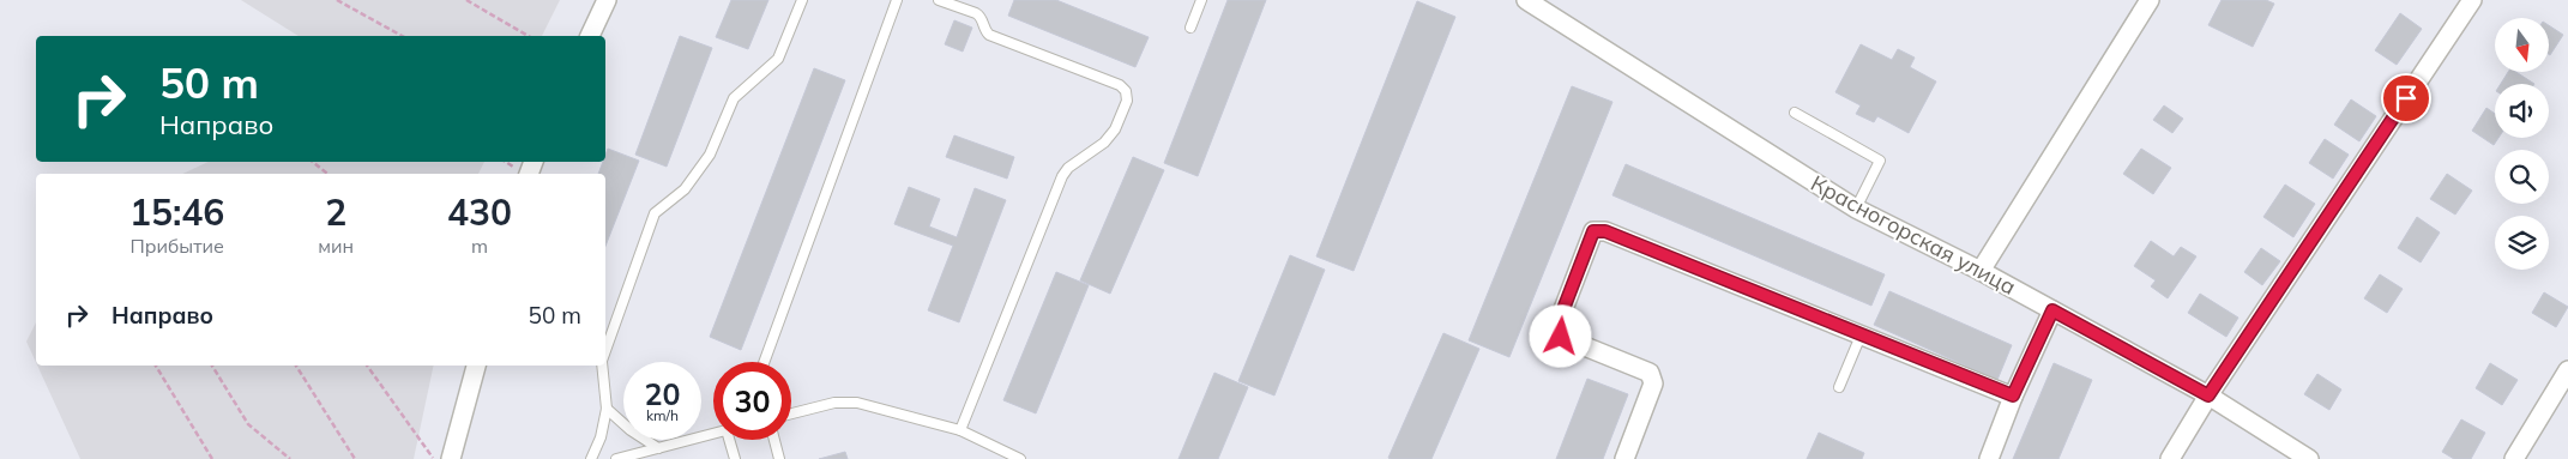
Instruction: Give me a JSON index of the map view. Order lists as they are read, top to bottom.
{
  "streets": {
    "street": ["Красногорская улица"]
  },
  "north": "bottom",
  "page": {
    "turn": ["50 m", "Направо"],
    "eta": [
      "15:46",
      "Прибытие",
      "2",
      "мин",
      "430",
      "m"
    ],
    "list": [
      {
        "name": "Направо",
        "value": "50 m"
      }
    ],
    "speed": "20 km/h",
    "limit": "30"
  }
}
